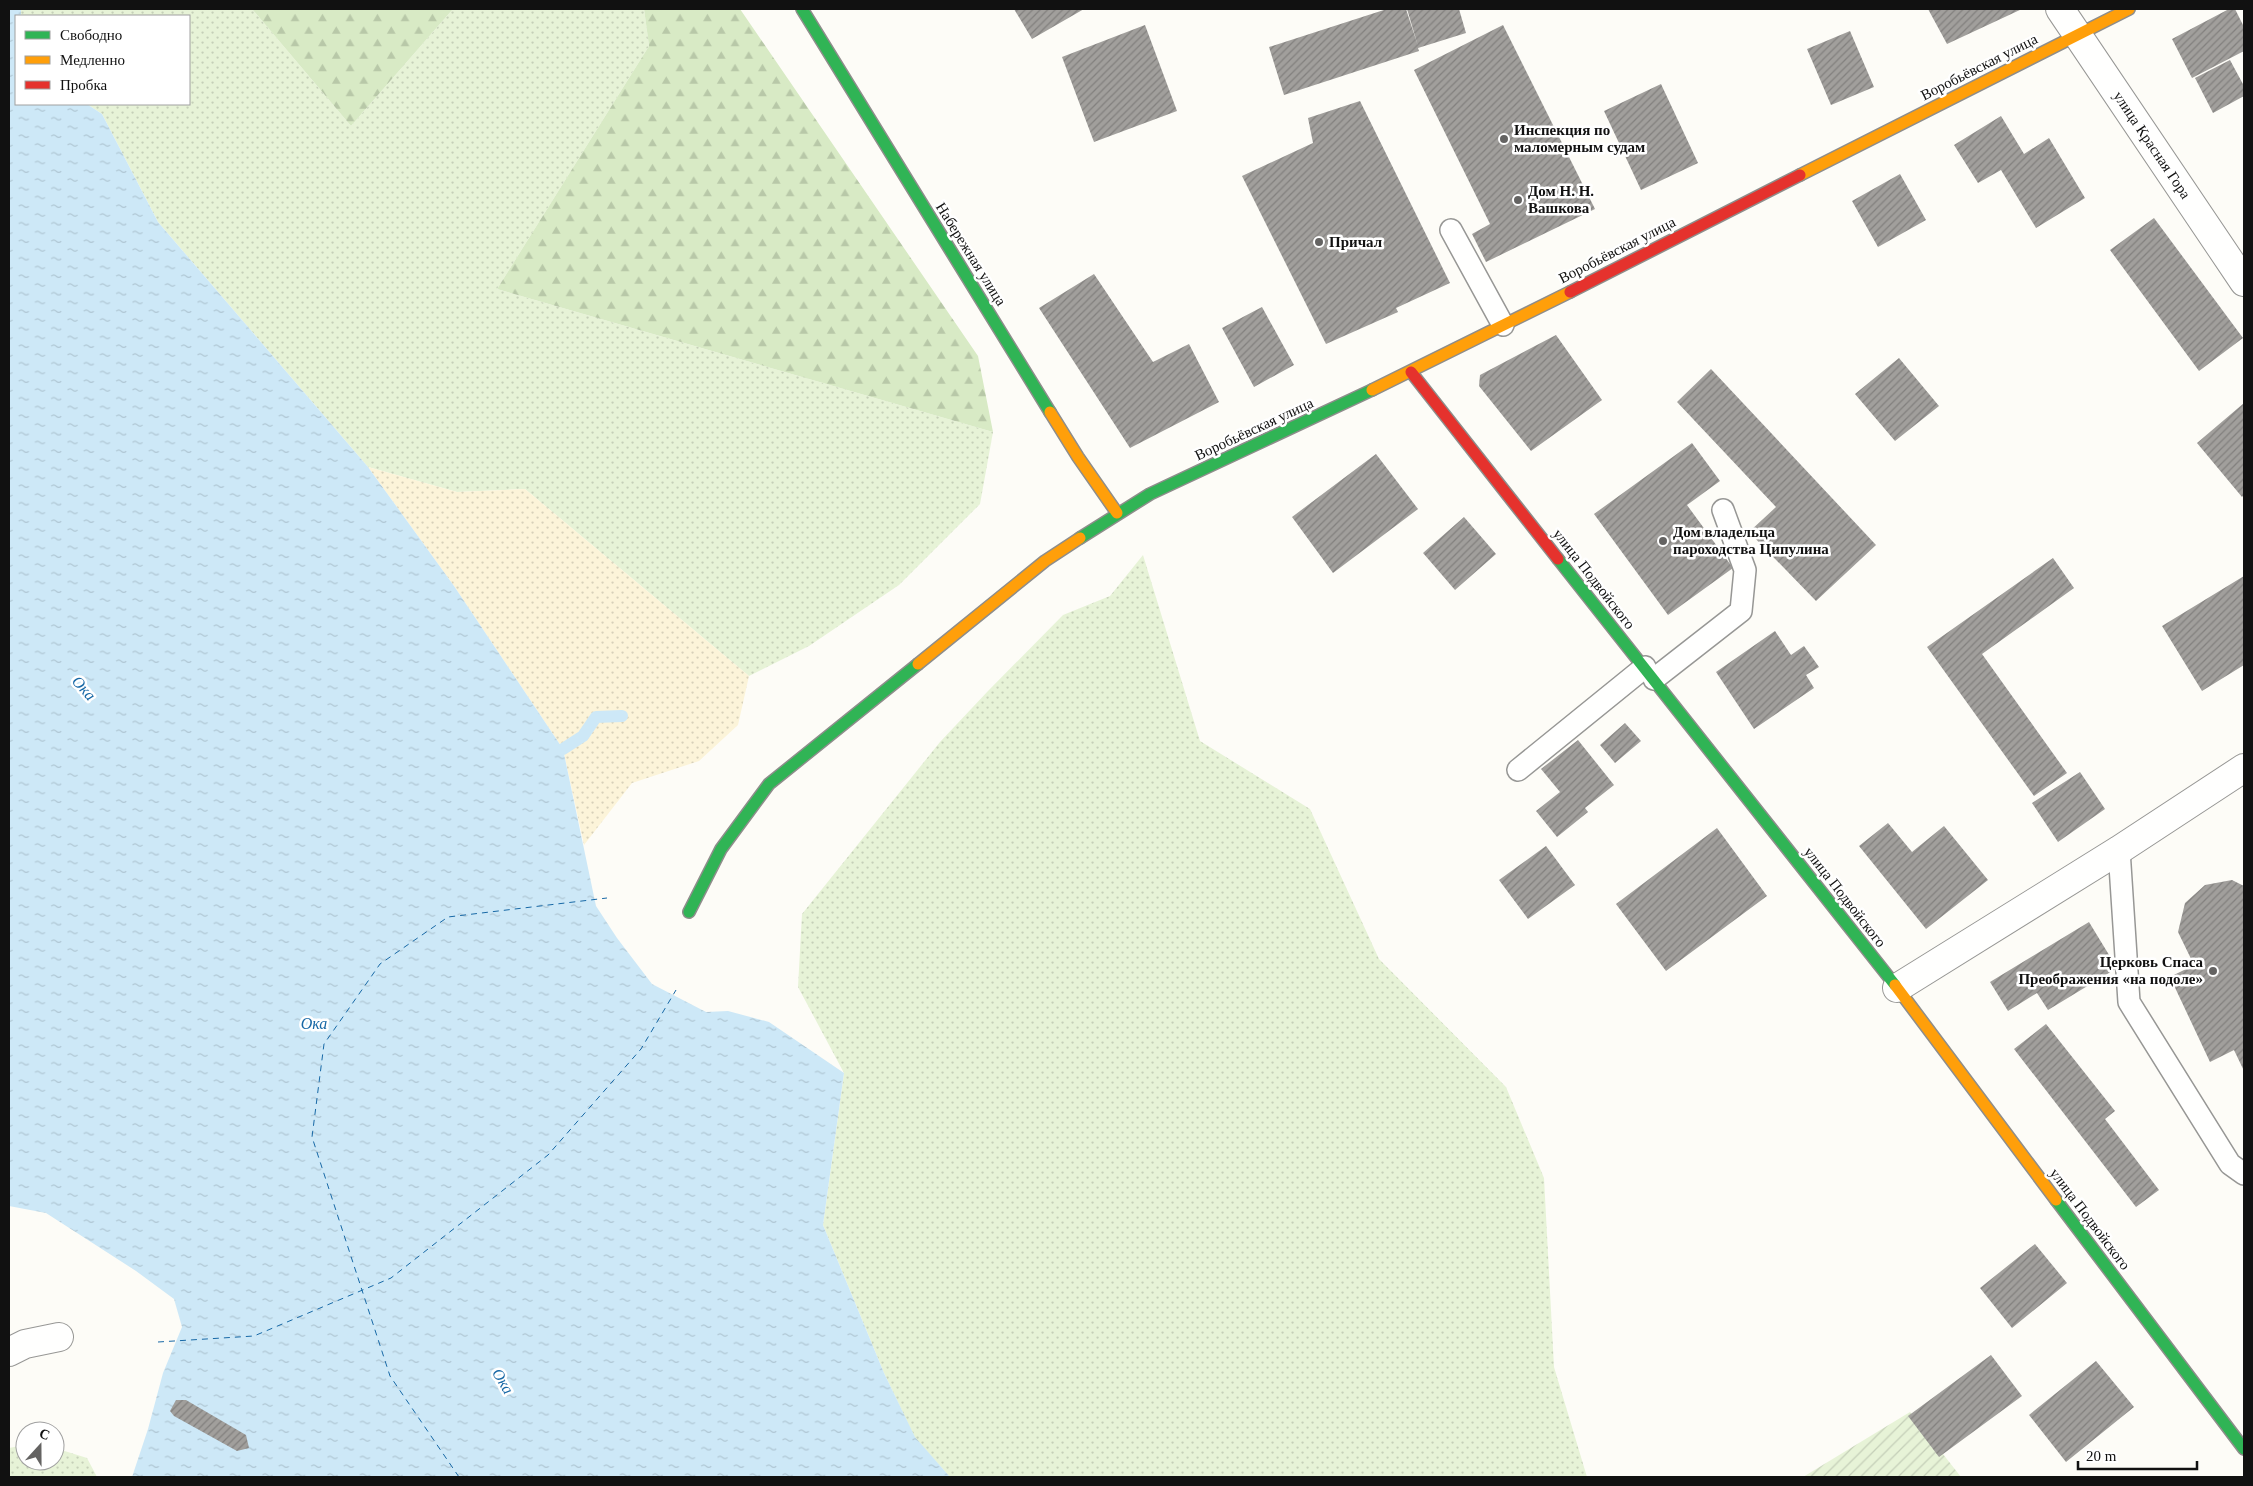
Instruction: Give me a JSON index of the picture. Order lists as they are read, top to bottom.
{
  "streets": {
    "street": [
      "Воробьёвская улица",
      "улица Красная Гора",
      "Набережная улица",
      "улица Подвойского"
    ]
  },
  "crossings": [
    ["Воробьёвская улица", "улица Красная Гора"],
    ["Воробьёвская улица", "Набережная улица"],
    ["Воробьёвская улица", "улица Подвойского"]
  ],
  "water": ["Ока"],
  "places": [
    "Инспекция по маломерным судам",
    "Дом Н. Н. Вашкова",
    "Причал",
    "Дом владельца пароходства Ципулина",
    "Церковь Спаса Преображения «на подоле»"
  ],
  "legend": ["Свободно", "Медленно", "Пробка"],
  "scale_bar": "20 m",
  "north": "top"
}
